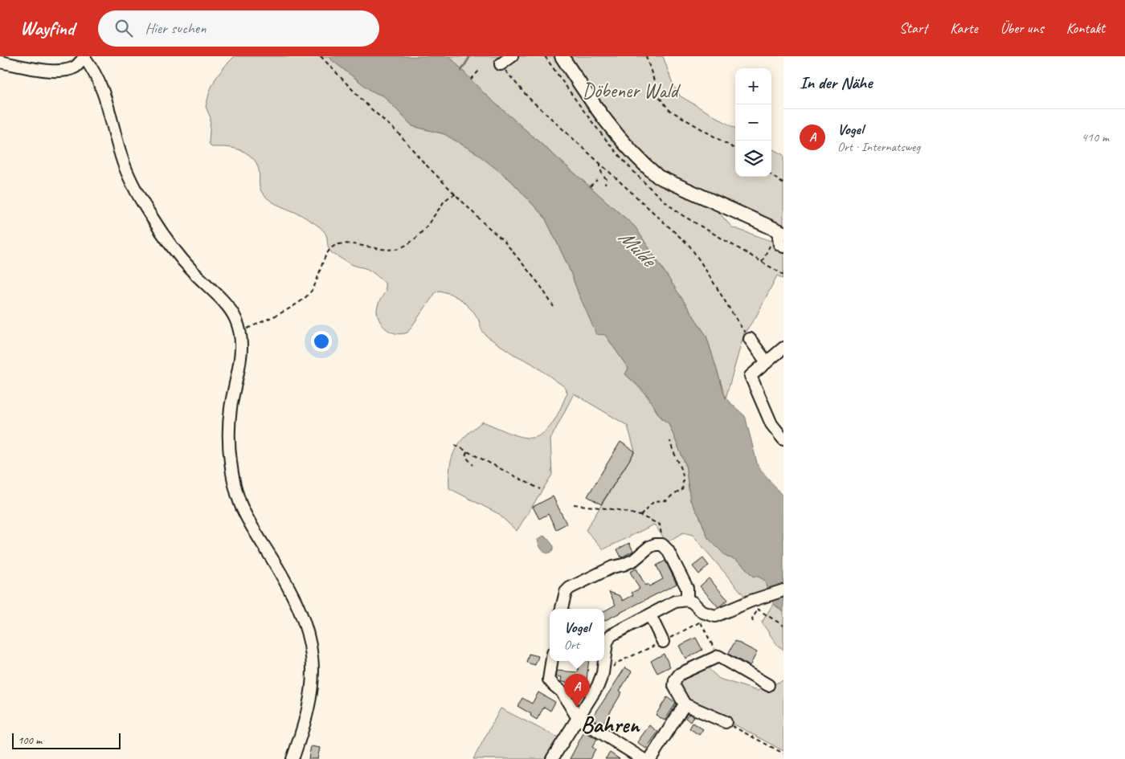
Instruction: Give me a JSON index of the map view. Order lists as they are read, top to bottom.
{
  "districts": ["Bahren"],
  "water": ["Mulde"],
  "parks": ["Döbener Wald"],
  "scale_bar": "100 m",
  "page": {
    "header": "Wayfind",
    "search": "Hier suchen",
    "nav": [
      "Start",
      "Karte",
      "Über uns",
      "Kontakt"
    ],
    "heading": "In der Nähe",
    "map_buttons": ["+", "−"],
    "list": [
      {
        "mark": "A",
        "name": "Vogel",
        "note": "Ort · Internatsweg",
        "value": "410 m"
      }
    ],
    "popup": ["Vogel", "Ort"],
    "pins": "A",
    "scale": "100 m"
  }
}
